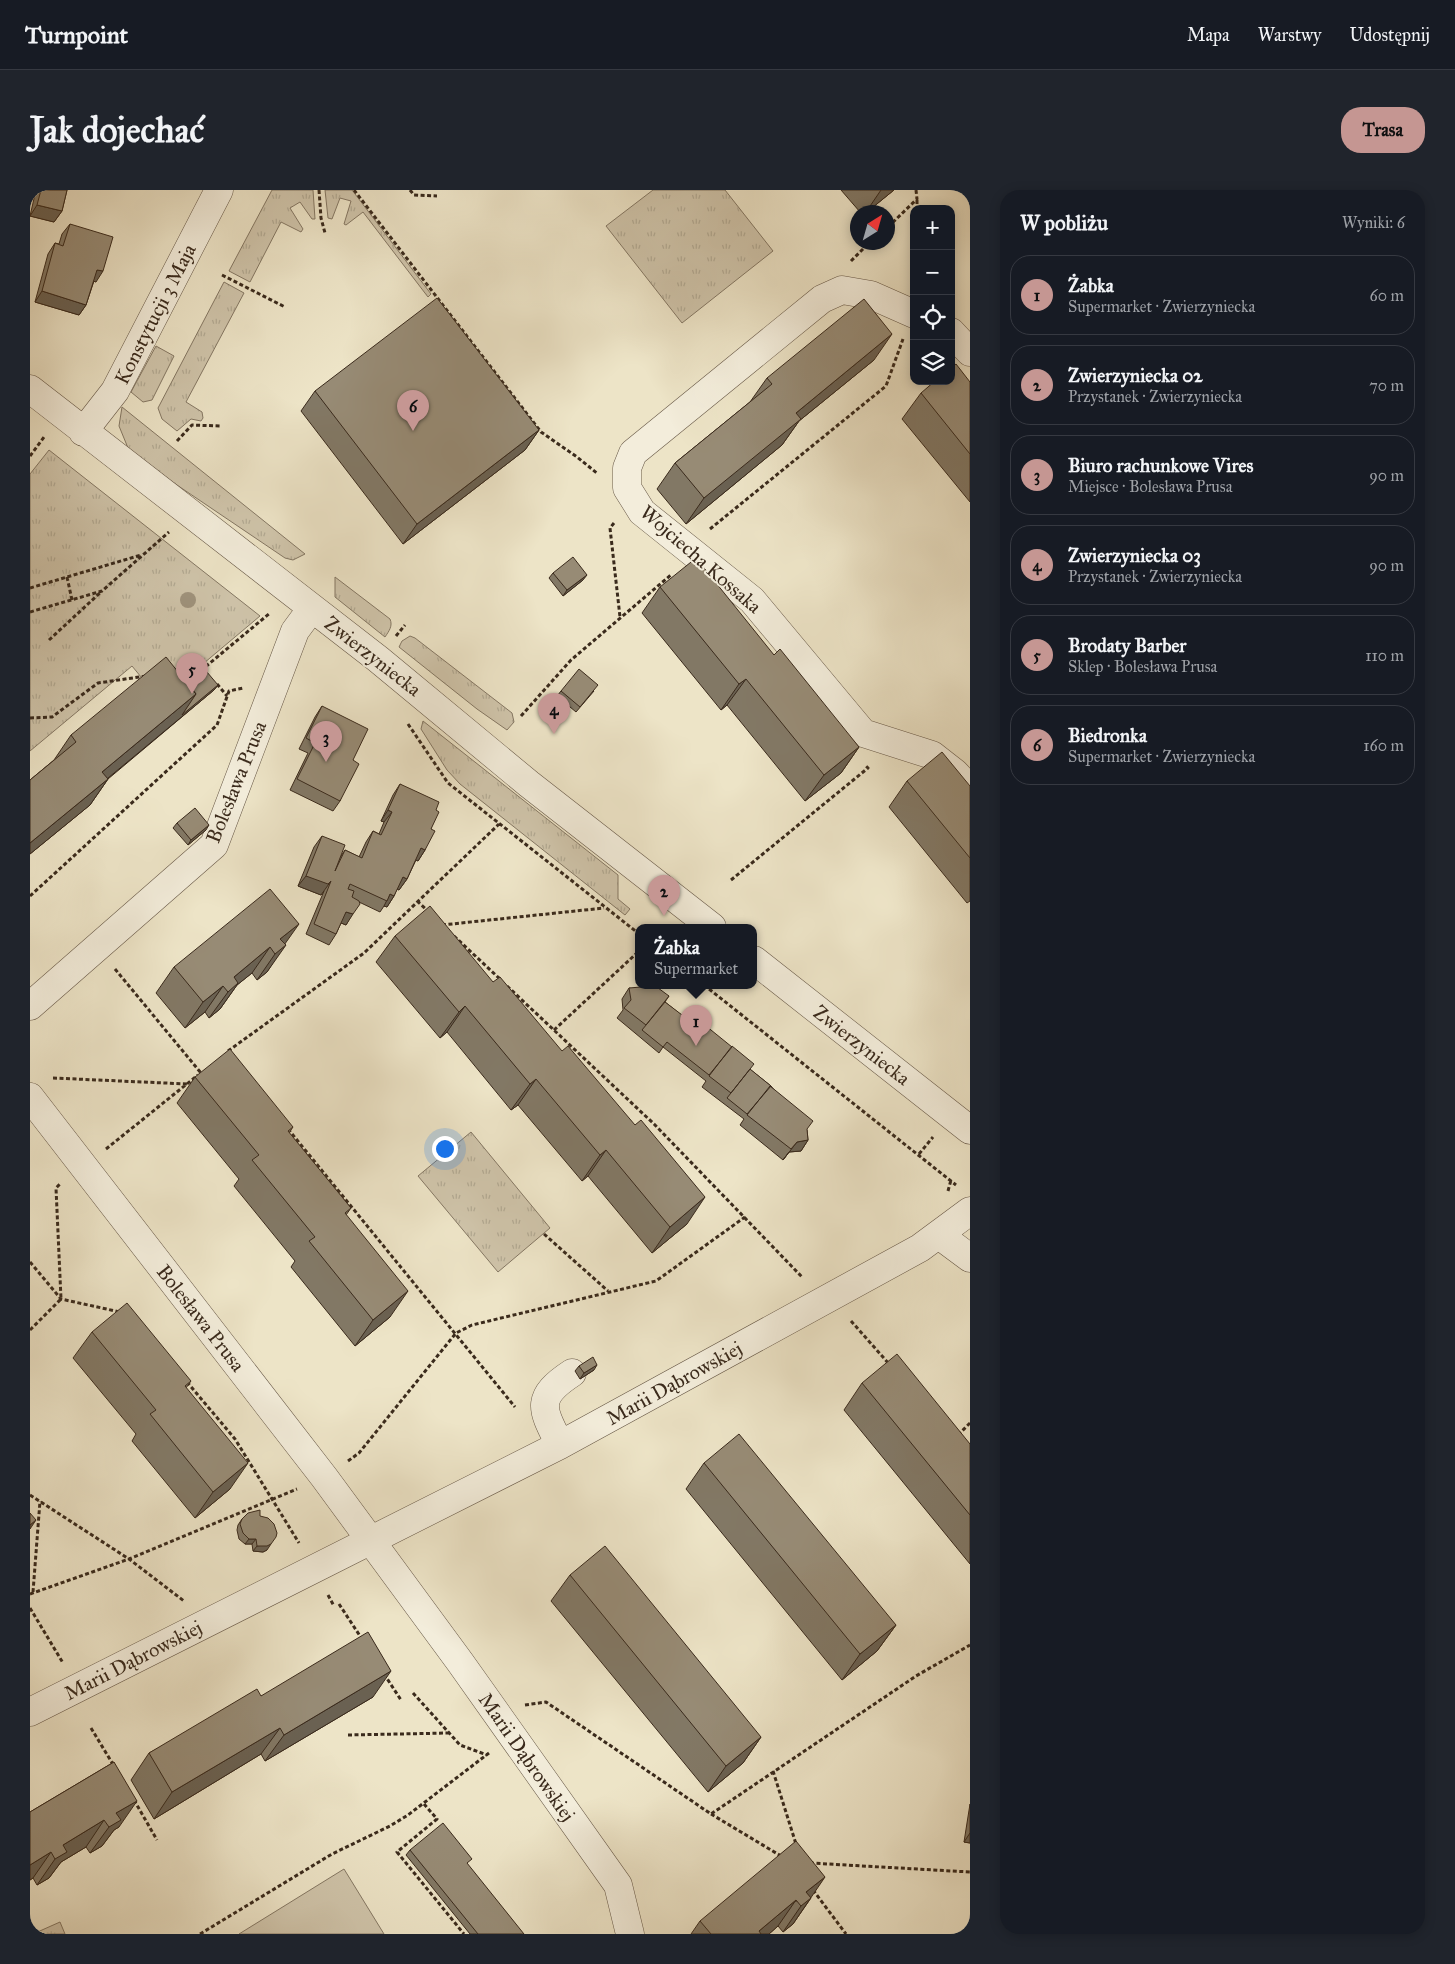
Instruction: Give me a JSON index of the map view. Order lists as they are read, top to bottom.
{
  "streets": {
    "street": [
      "Konstytucji 3 Maja",
      "Wojciecha Kossaka",
      "Zwierzyniecka",
      "Bolesława Prusa",
      "Marii Dąbrowskiej"
    ]
  },
  "crossings": [
    ["Konstytucji 3 Maja", "Zwierzyniecka"],
    ["Zwierzyniecka", "Bolesława Prusa"],
    ["Bolesława Prusa", "Marii Dąbrowskiej"]
  ],
  "north": "top right",
  "page": {
    "header": "Turnpoint",
    "nav": ["Mapa", "Warstwy", "Udostępnij"],
    "buttons": "Trasa",
    "title": "Jak dojechać",
    "heading": ["W pobliżu", "Wyniki: 6"],
    "map_buttons": ["+", "−"],
    "list": [
      {
        "mark": "1",
        "name": "Żabka",
        "note": "Supermarket · Zwierzyniecka",
        "value": "60 m"
      },
      {
        "mark": "2",
        "name": "Zwierzyniecka 02",
        "note": "Przystanek · Zwierzyniecka",
        "value": "70 m"
      },
      {
        "mark": "3",
        "name": "Biuro rachunkowe Vires",
        "note": "Miejsce · Bolesława Prusa",
        "value": "90 m"
      },
      {
        "mark": "4",
        "name": "Zwierzyniecka 03",
        "note": "Przystanek · Zwierzyniecka",
        "value": "90 m"
      },
      {
        "mark": "5",
        "name": "Brodaty Barber",
        "note": "Sklep · Bolesława Prusa",
        "value": "110 m"
      },
      {
        "mark": "6",
        "name": "Biedronka",
        "note": "Supermarket · Zwierzyniecka",
        "value": "160 m"
      }
    ],
    "pins": [
      "6",
      "5",
      "4",
      "3",
      "2",
      "1"
    ],
    "popup": ["Żabka", "Supermarket"]
  }
}
